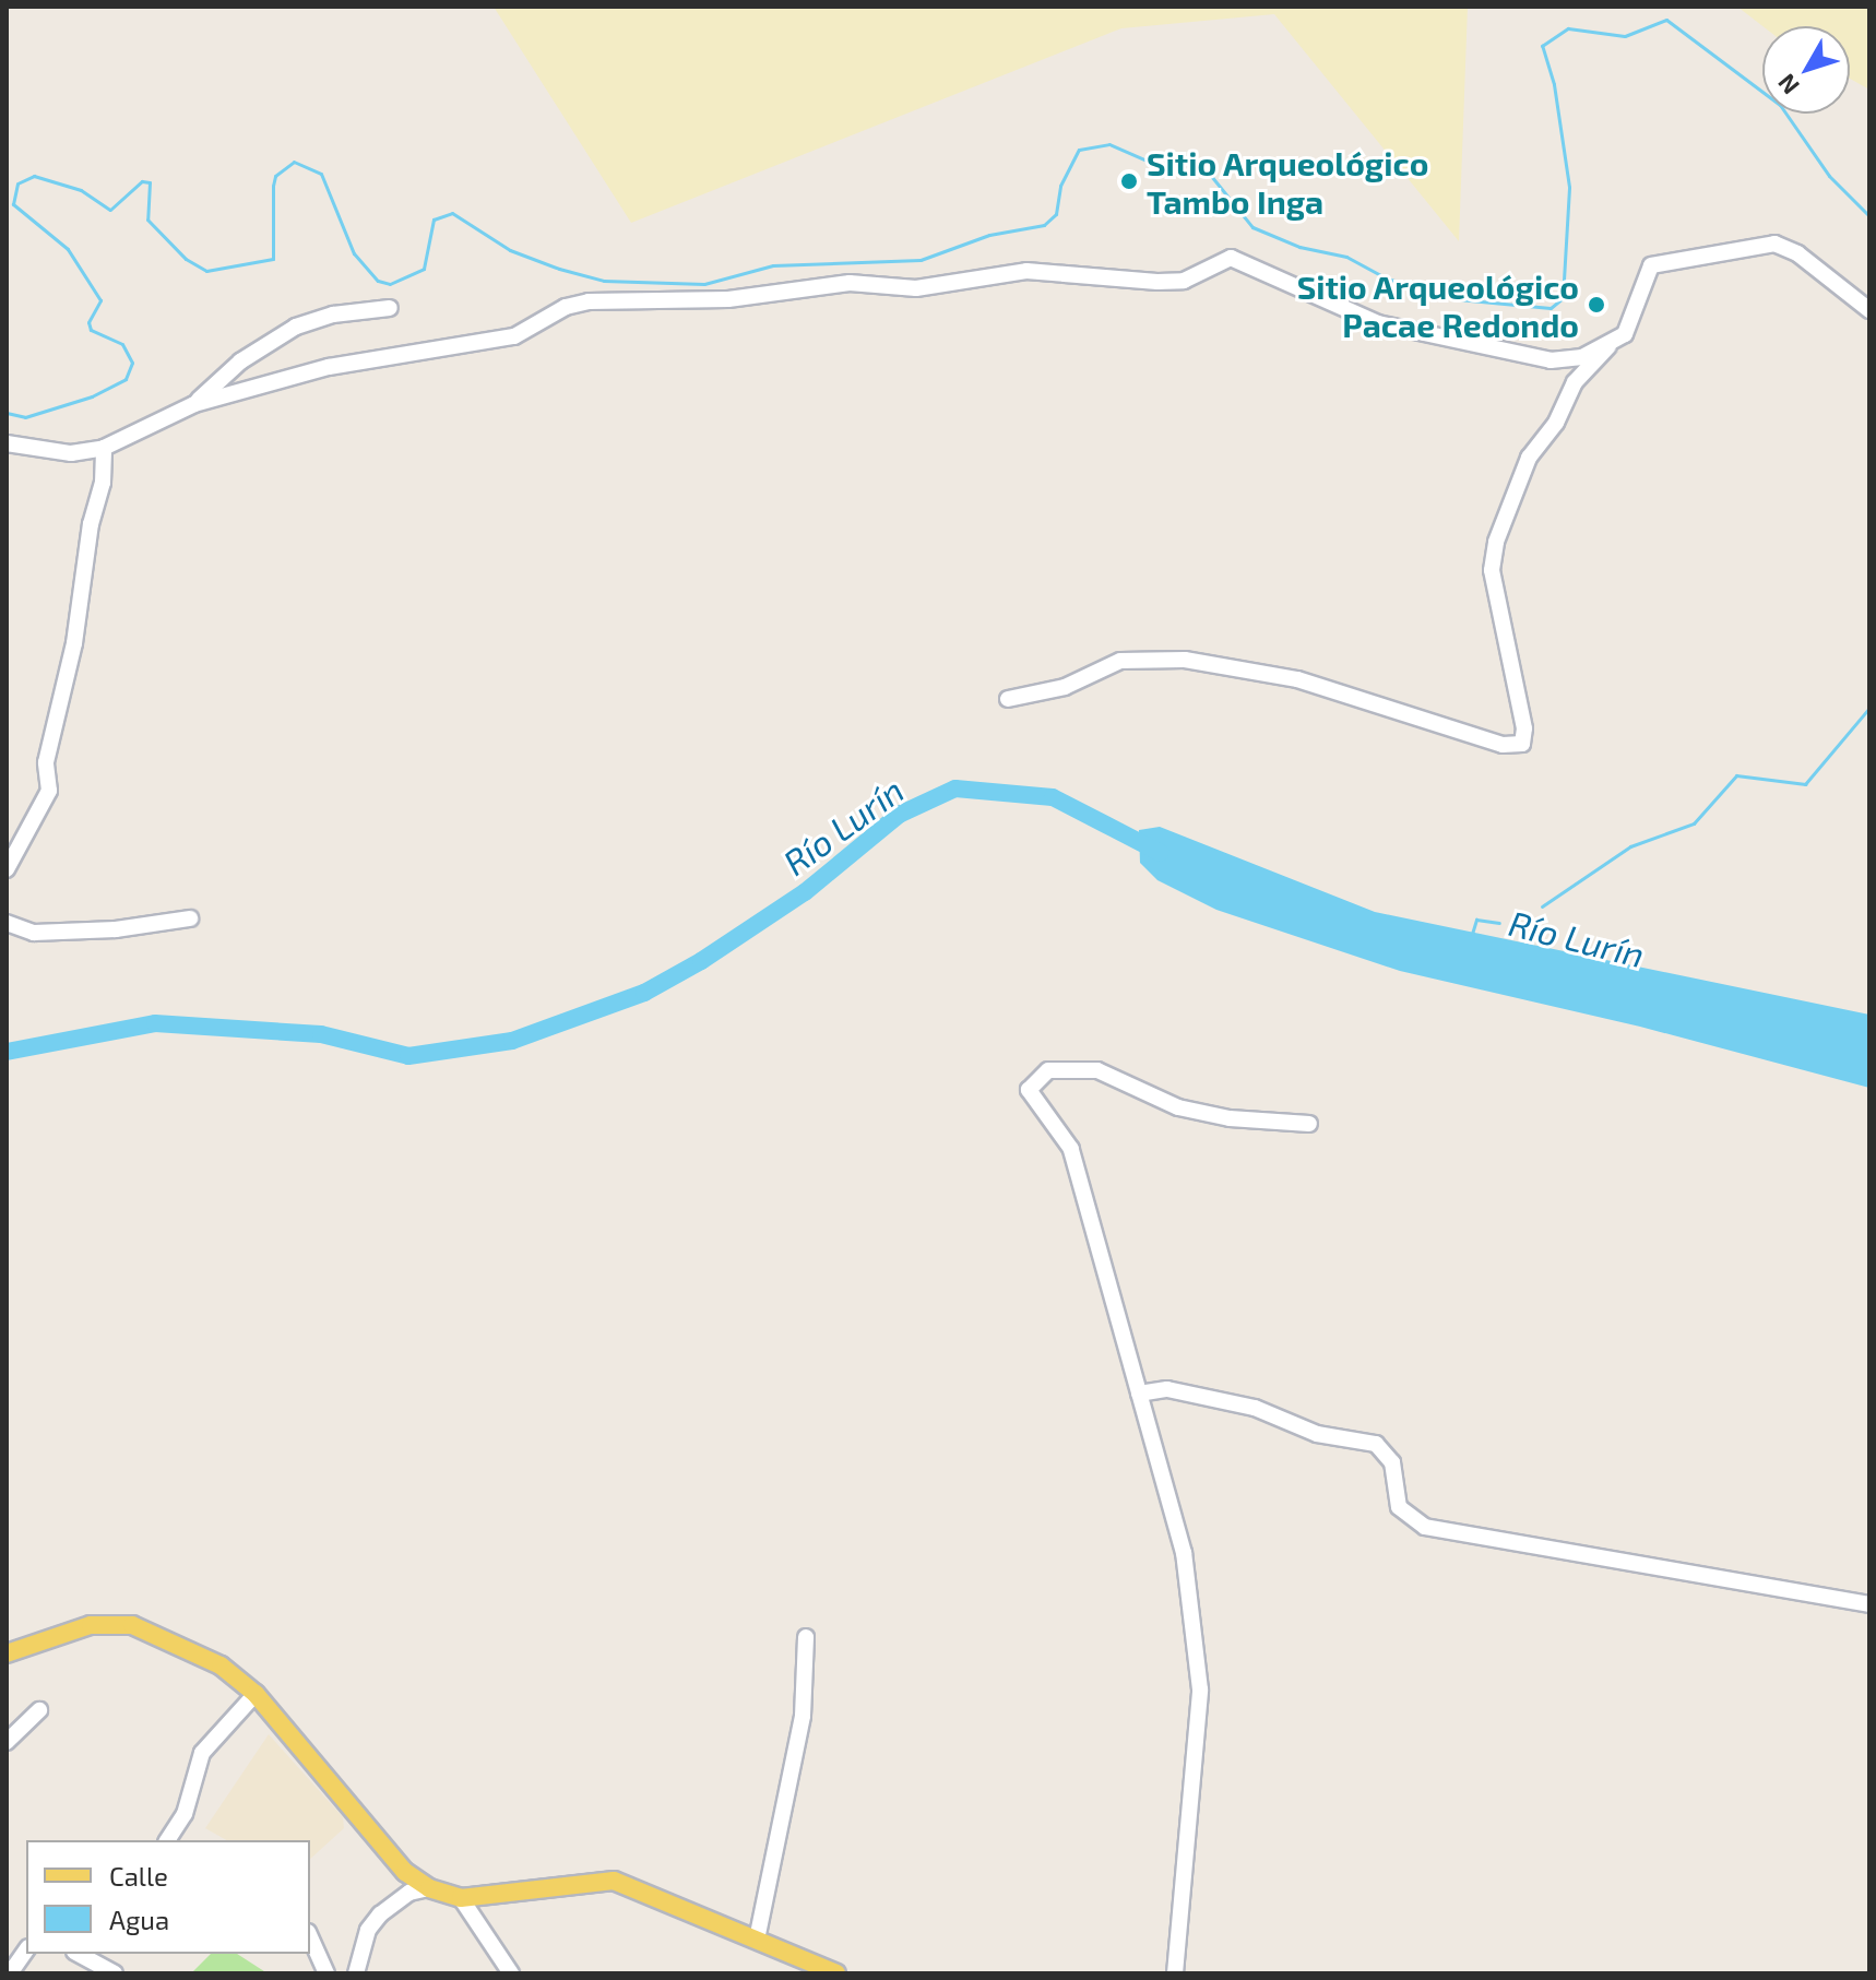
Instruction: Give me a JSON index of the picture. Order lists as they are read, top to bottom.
{
  "water": ["Río Lurín"],
  "places": ["Sitio Arqueológico Tambo Inga", "Sitio Arqueológico Pacae Redondo"],
  "legend": ["Calle", "Agua"],
  "north": "bottom left"
}
